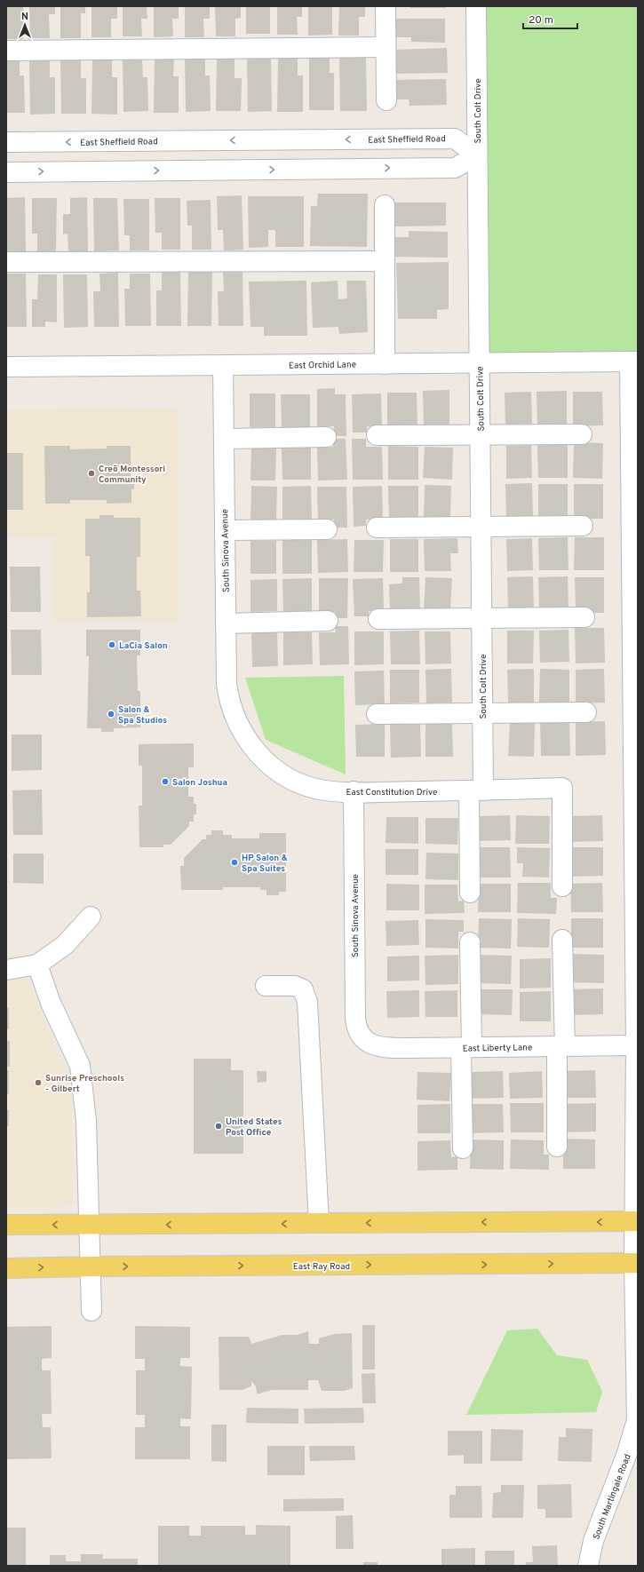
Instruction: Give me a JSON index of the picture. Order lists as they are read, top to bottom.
{
  "streets": {
    "main road": ["East Ray Road"],
    "street": [
      "South Colt Drive",
      "East Sheffield Road",
      "East Orchid Lane",
      "South Sinova Avenue",
      "East Constitution Drive",
      "East Liberty Lane",
      "South Martingale Road"
    ]
  },
  "crossings": [
    ["South Colt Drive", "East Sheffield Road"],
    ["South Colt Drive", "East Orchid Lane"],
    ["South Colt Drive", "East Constitution Drive"],
    ["East Orchid Lane", "South Sinova Avenue"],
    ["East Orchid Lane", "South Martingale Road"],
    ["South Sinova Avenue", "East Constitution Drive"],
    ["South Sinova Avenue", "East Liberty Lane"],
    ["East Liberty Lane", "South Martingale Road"],
    ["East Ray Road", "South Martingale Road"]
  ],
  "places": [
    "Creō Montessori Community",
    "LaCia Salon",
    "Salon & Spa Studios",
    "Salon Joshua",
    "HP Salon & Spa Suites",
    "Sunrise Preschools - Gilbert",
    "United States Post Office"
  ],
  "scale_bar": "20 m",
  "north": "top"
}
